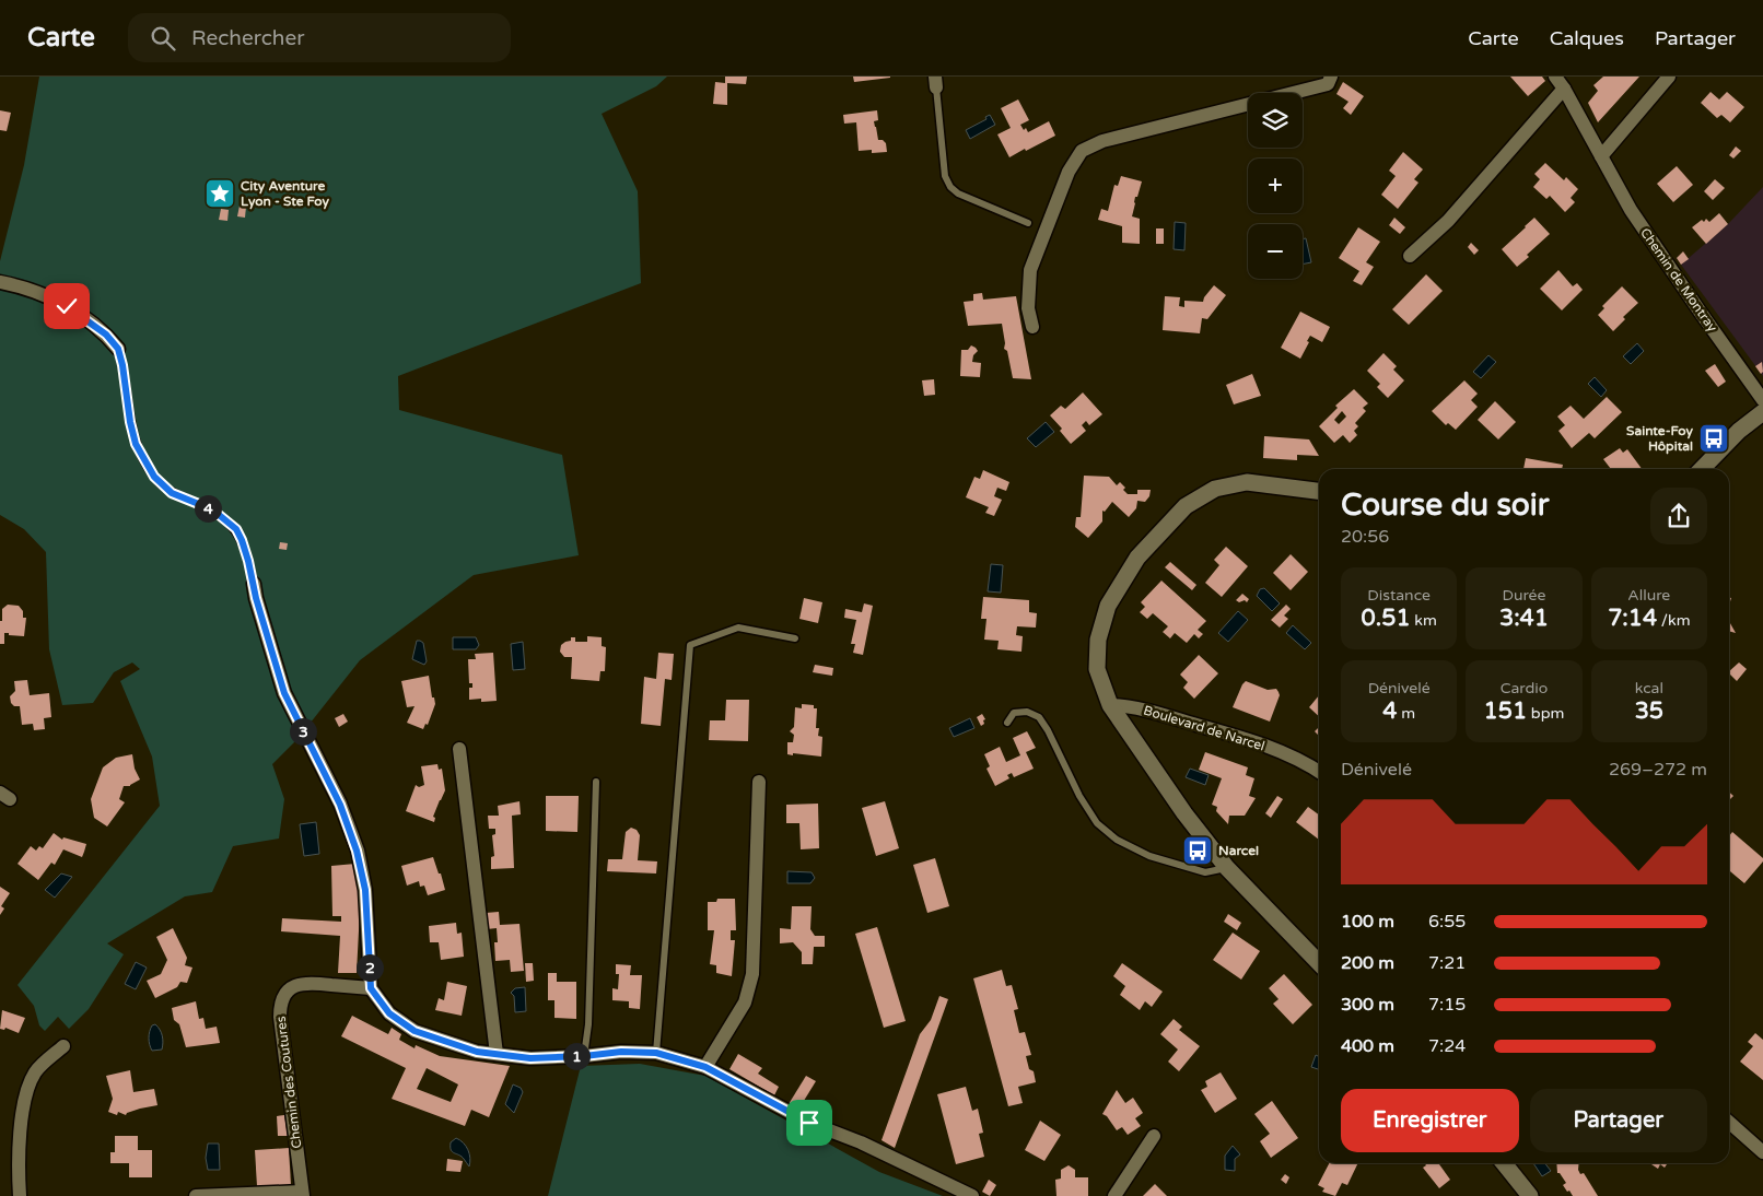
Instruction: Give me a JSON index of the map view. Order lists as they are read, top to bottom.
{
  "streets": {
    "street": ["Chemin de Montray", "Boulevard de Narcel", "Chemin des Coutures"]
  },
  "places": {
    "place": ["City Aventure Lyon - Ste Foy"],
    "bus stop": ["Sainte-Foy Hôpital", "Narcel"]
  },
  "page": {
    "header": "Carte",
    "search": "Rechercher",
    "nav": ["Carte", "Calques", "Partager"],
    "map_buttons": ["+", "−"],
    "heading": ["Course du soir", "20:56"],
    "pins": [
      "4",
      "3",
      "2",
      "1"
    ],
    "stats": [
      ["Distance", "0.51 km"],
      ["Durée", "3:41"],
      ["Allure", "7:14 /km"],
      ["Dénivelé", "4 m"],
      ["Cardio", "151 bpm"],
      ["kcal", "35"]
    ],
    "chart": ["Dénivelé", "269–272 m"],
    "list": [
      {
        "name": "100 m",
        "note": "6:55"
      },
      {
        "name": "200 m",
        "note": "7:21"
      },
      {
        "name": "300 m",
        "note": "7:15"
      },
      {
        "name": "400 m",
        "note": "7:24"
      }
    ],
    "buttons": ["Enregistrer", "Partager"]
  }
}
